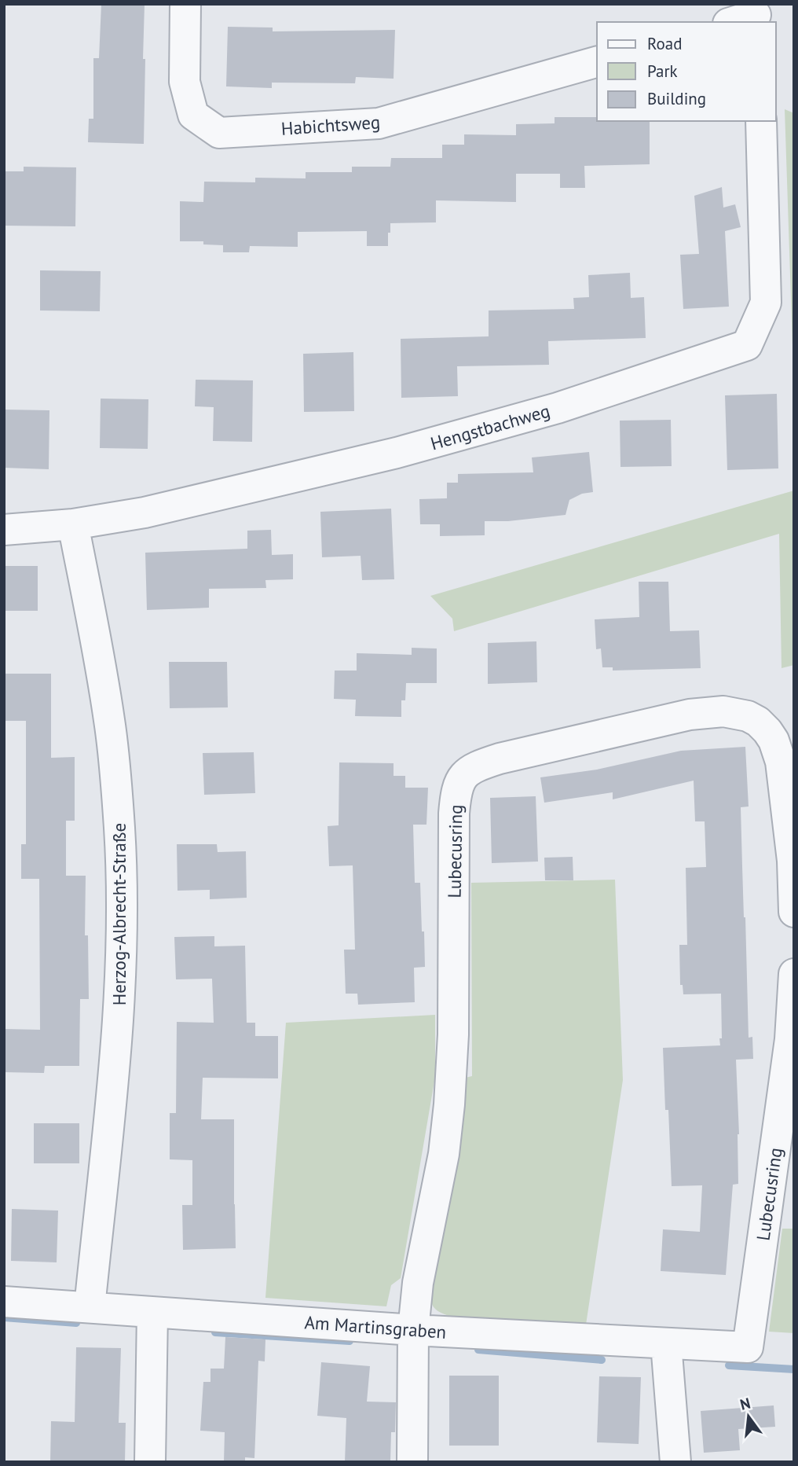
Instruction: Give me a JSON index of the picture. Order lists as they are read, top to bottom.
{
  "streets": {
    "street": [
      "Habichtsweg",
      "Hengstbachweg",
      "Lubecusring",
      "Herzog-Albrecht-Straße",
      "Am Martinsgraben"
    ]
  },
  "crossings": [
    ["Hengstbachweg", "Herzog-Albrecht-Straße"],
    ["Lubecusring", "Am Martinsgraben"],
    ["Herzog-Albrecht-Straße", "Am Martinsgraben"]
  ],
  "legend": ["Road", "Park", "Building"],
  "north": "top"
}
